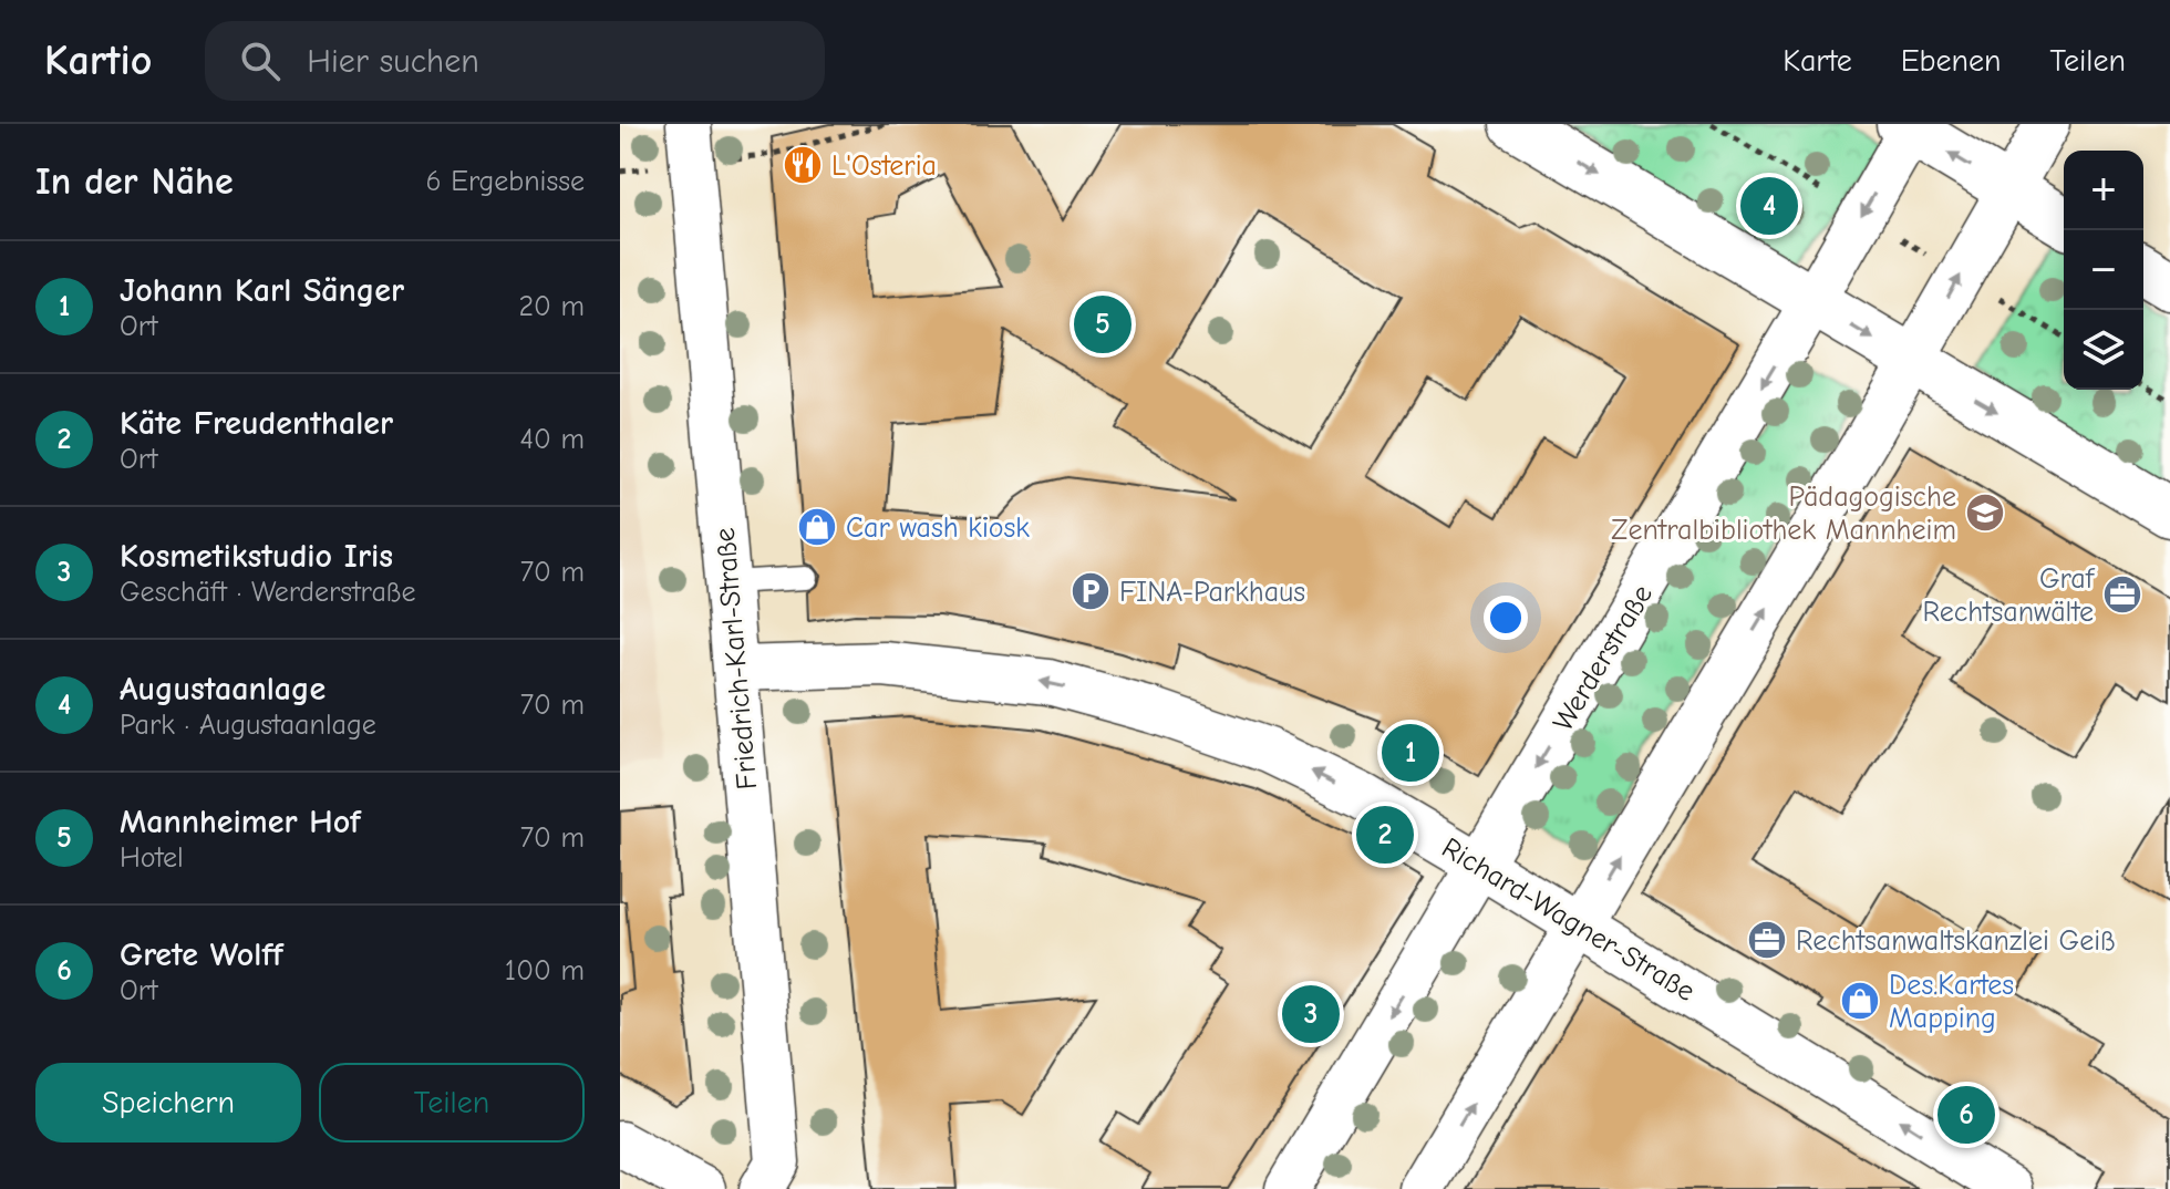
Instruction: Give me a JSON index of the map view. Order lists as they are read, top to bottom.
{
  "streets": {
    "street": ["Werderstraße", "Friedrich-Karl-Straße", "Richard-Wagner-Straße"]
  },
  "crossings": [
    ["Werderstraße", "Richard-Wagner-Straße"],
    ["Friedrich-Karl-Straße", "Richard-Wagner-Straße"]
  ],
  "one_way": ["Richard-Wagner-Straße"],
  "places": {
    "restaurant": ["L'Osteria"],
    "school or university": ["Pädagogische Zentralbibliothek Mannheim"],
    "shop": ["Car wash kiosk", "Des.Kartes Mapping"],
    "parking": ["FINA-Parkhaus"],
    "office": ["Graf Rechtsanwälte", "Rechtsanwaltskanzlei Geiß"]
  },
  "page": {
    "header": "Kartio",
    "search": "Hier suchen",
    "nav": ["Karte", "Ebenen", "Teilen"],
    "heading": ["In der Nähe", "6 Ergebnisse"],
    "map_buttons": ["+", "−"],
    "pins": [
      "4",
      "5",
      "1",
      "2",
      "3",
      "6"
    ],
    "list": [
      {
        "mark": "1",
        "name": "Johann Karl Sänger",
        "note": "Ort",
        "value": "20 m"
      },
      {
        "mark": "2",
        "name": "Käte Freudenthaler",
        "note": "Ort",
        "value": "40 m"
      },
      {
        "mark": "3",
        "name": "Kosmetikstudio Iris",
        "note": "Geschäft · Werderstraße",
        "value": "70 m"
      },
      {
        "mark": "4",
        "name": "Augustaanlage",
        "note": "Park · Augustaanlage",
        "value": "70 m"
      },
      {
        "mark": "5",
        "name": "Mannheimer Hof",
        "note": "Hotel",
        "value": "70 m"
      },
      {
        "mark": "6",
        "name": "Grete Wolff",
        "note": "Ort",
        "value": "100 m"
      }
    ],
    "buttons": ["Speichern", "Teilen"]
  }
}
